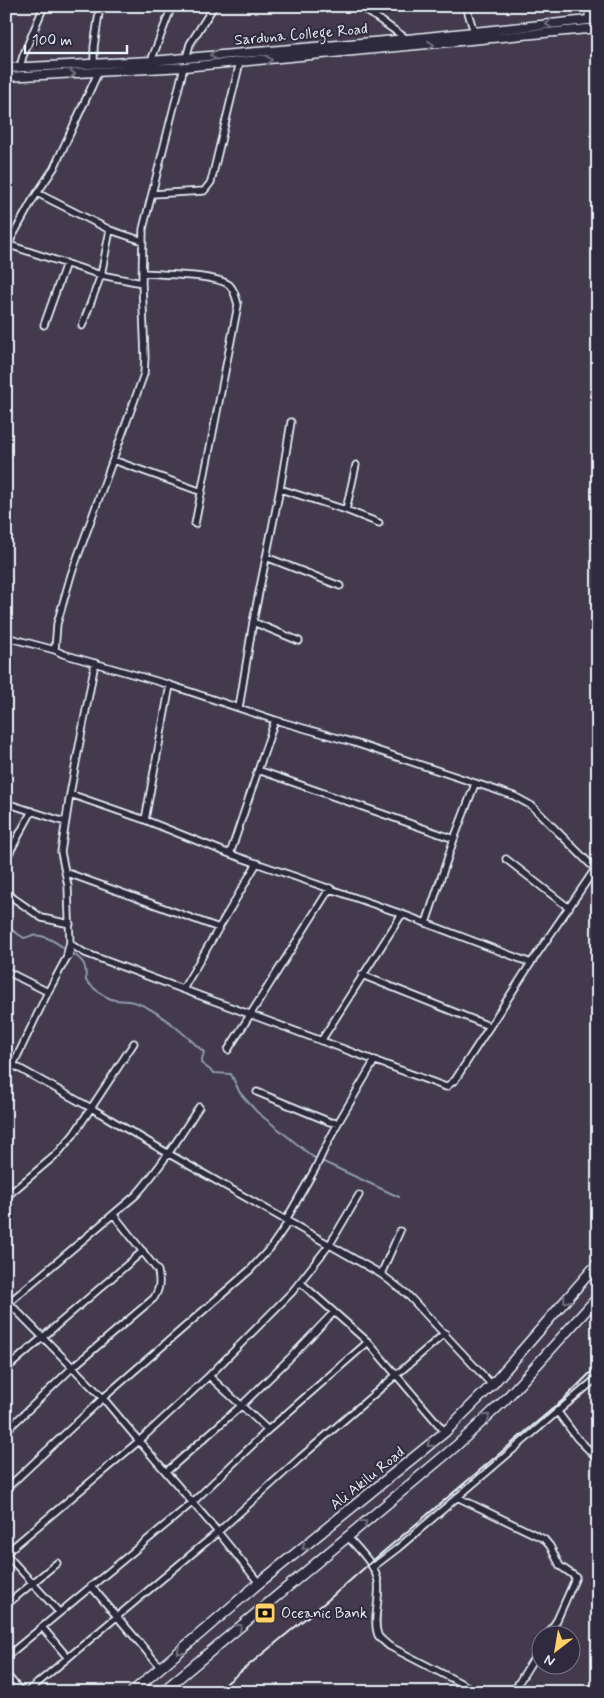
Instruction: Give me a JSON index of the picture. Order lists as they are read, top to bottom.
{
  "streets": {
    "main road": ["Ali Akilu Road"],
    "street": ["Sarduna College Road"]
  },
  "places": {
    "bank": ["Oceanic Bank"]
  },
  "scale_bar": "100 m",
  "north": "bottom left"
}
